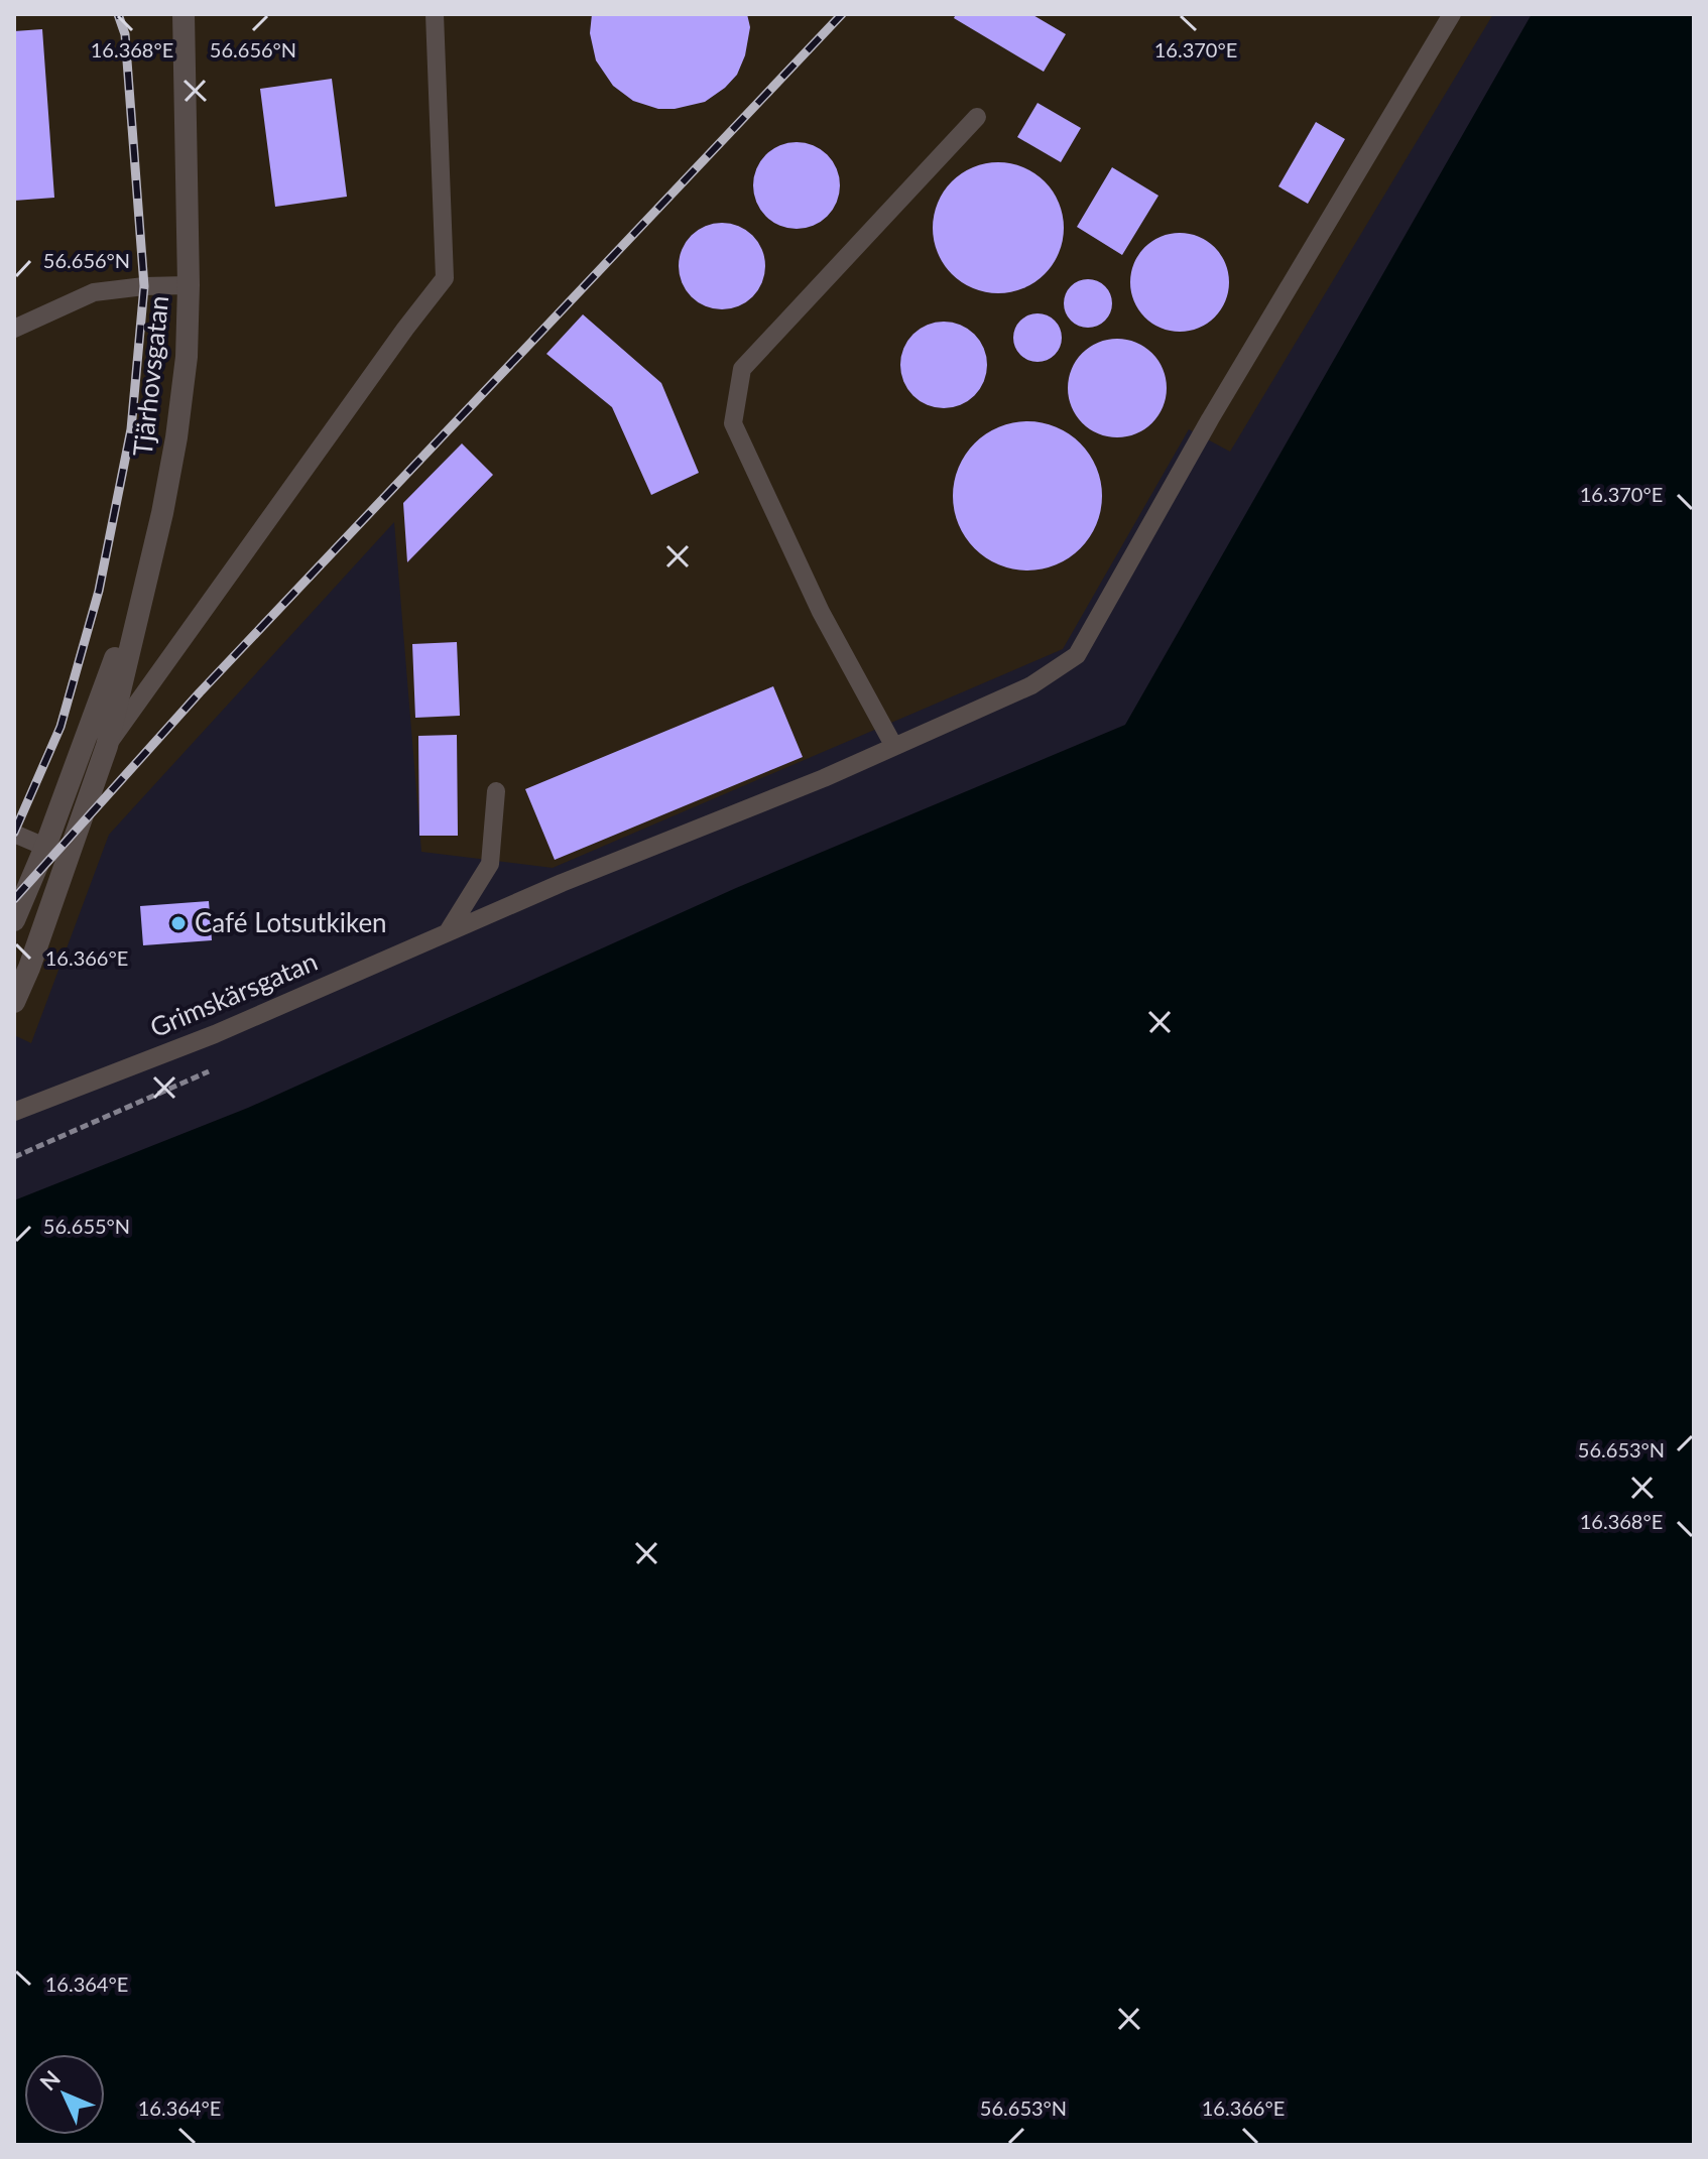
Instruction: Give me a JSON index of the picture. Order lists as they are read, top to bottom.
{
  "streets": {
    "street": ["Tjärhovsgatan"],
    "lane": ["Grimskärsgatan"]
  },
  "places": ["Café Lotsutkiken"],
  "north": "top left",
  "coordinates": [
    "16.368°E",
    "16.370°E",
    "56.656°N",
    "16.366°E",
    "56.655°N",
    "56.653°N",
    "16.364°E"
  ]
}
